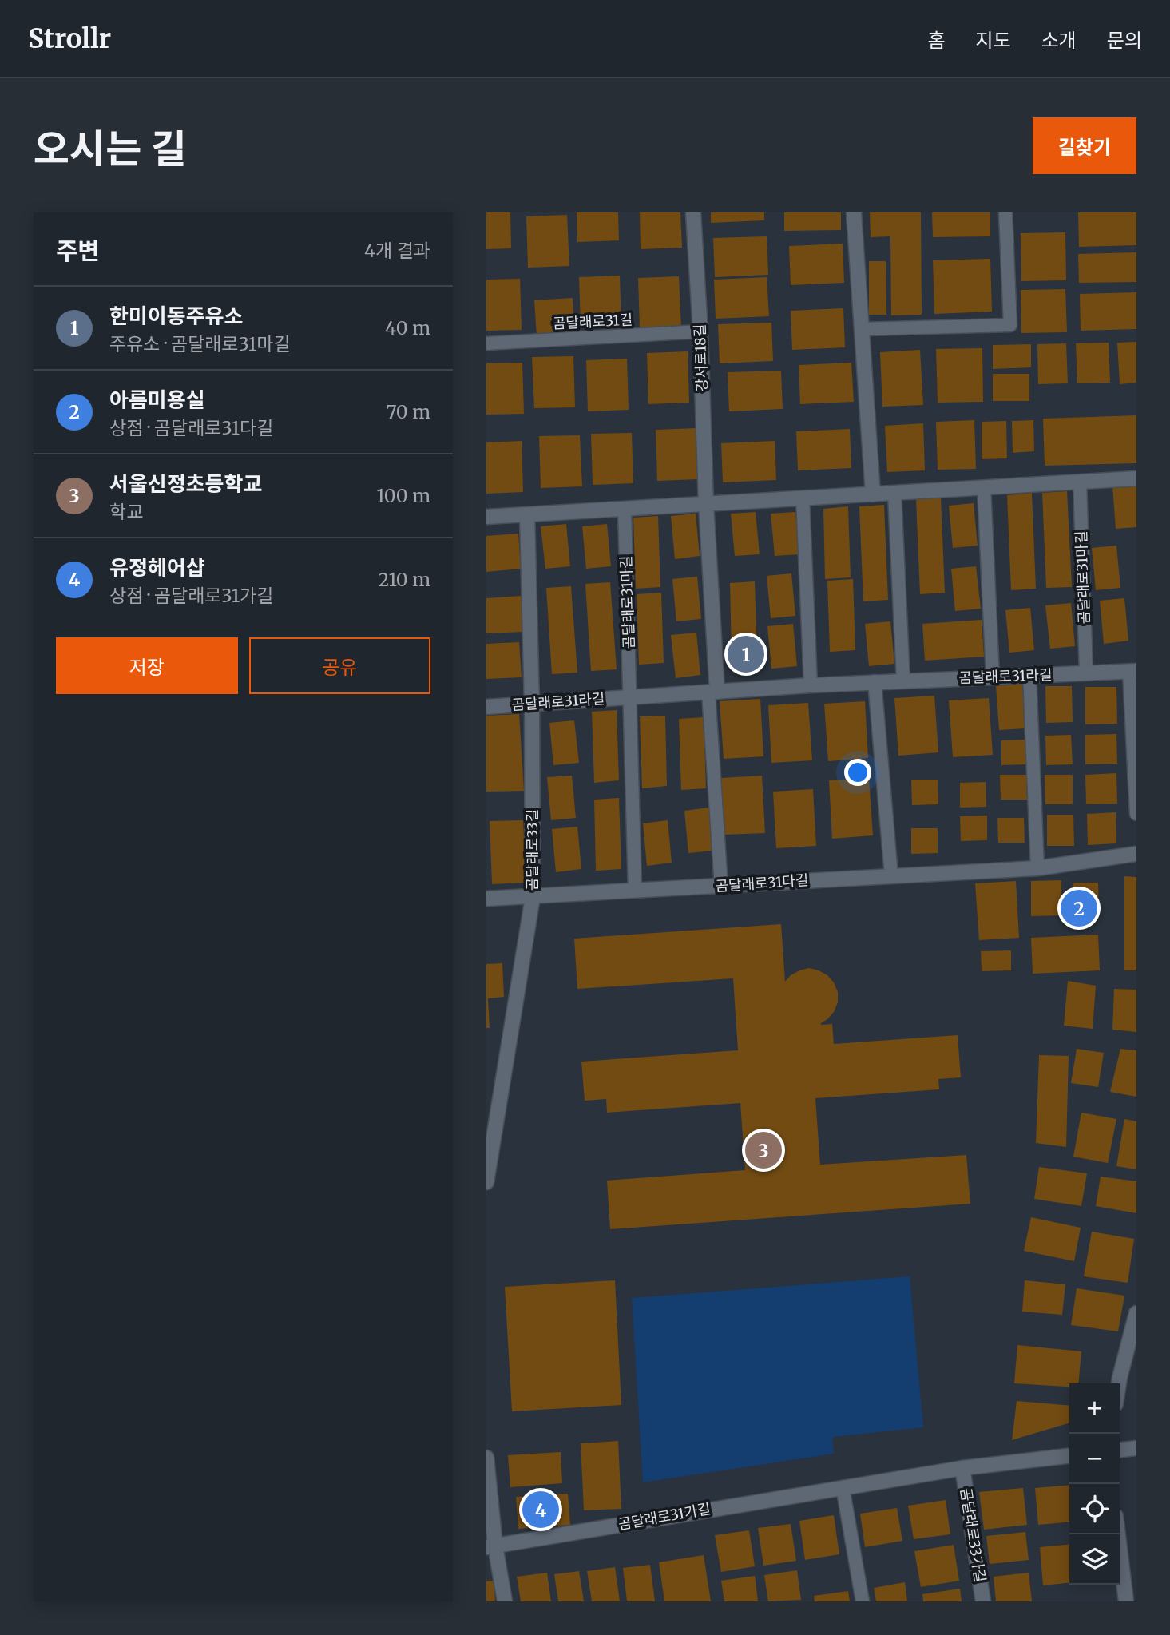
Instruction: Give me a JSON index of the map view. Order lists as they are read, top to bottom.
{
  "streets": {
    "street": [
      "강서로18길",
      "곰달래로31라길",
      "곰달래로33길",
      "곰달래로31다길",
      "곰달래로31가길",
      "곰달래로33가길"
    ],
    "lane": ["곰달래로31길", "곰달래로31마길"]
  },
  "crossings": [
    ["곰달래로31길", "강서로18길"],
    ["곰달래로31마길", "곰달래로31라길"],
    ["곰달래로31라길", "곰달래로33길"],
    ["곰달래로33길", "곰달래로31다길"],
    ["곰달래로31가길", "곰달래로33가길"]
  ],
  "page": {
    "header": "Strollr",
    "nav": [
      "홈",
      "지도",
      "소개",
      "문의"
    ],
    "title": "오시는 길",
    "buttons": [
      "길찾기",
      ["저장", "공유"]
    ],
    "heading": ["주변", "4개 결과"],
    "list": [
      {
        "mark": "1",
        "name": "한미이동주유소",
        "note": "주유소 · 곰달래로31마길",
        "value": "40 m"
      },
      {
        "mark": "2",
        "name": "아름미용실",
        "note": "상점 · 곰달래로31다길",
        "value": "70 m"
      },
      {
        "mark": "3",
        "name": "서울신정초등학교",
        "note": "학교",
        "value": "100 m"
      },
      {
        "mark": "4",
        "name": "유정헤어샵",
        "note": "상점 · 곰달래로31가길",
        "value": "210 m"
      }
    ],
    "pins": [
      "1",
      "2",
      "3",
      "4"
    ],
    "map_buttons": ["+", "−"]
  }
}
